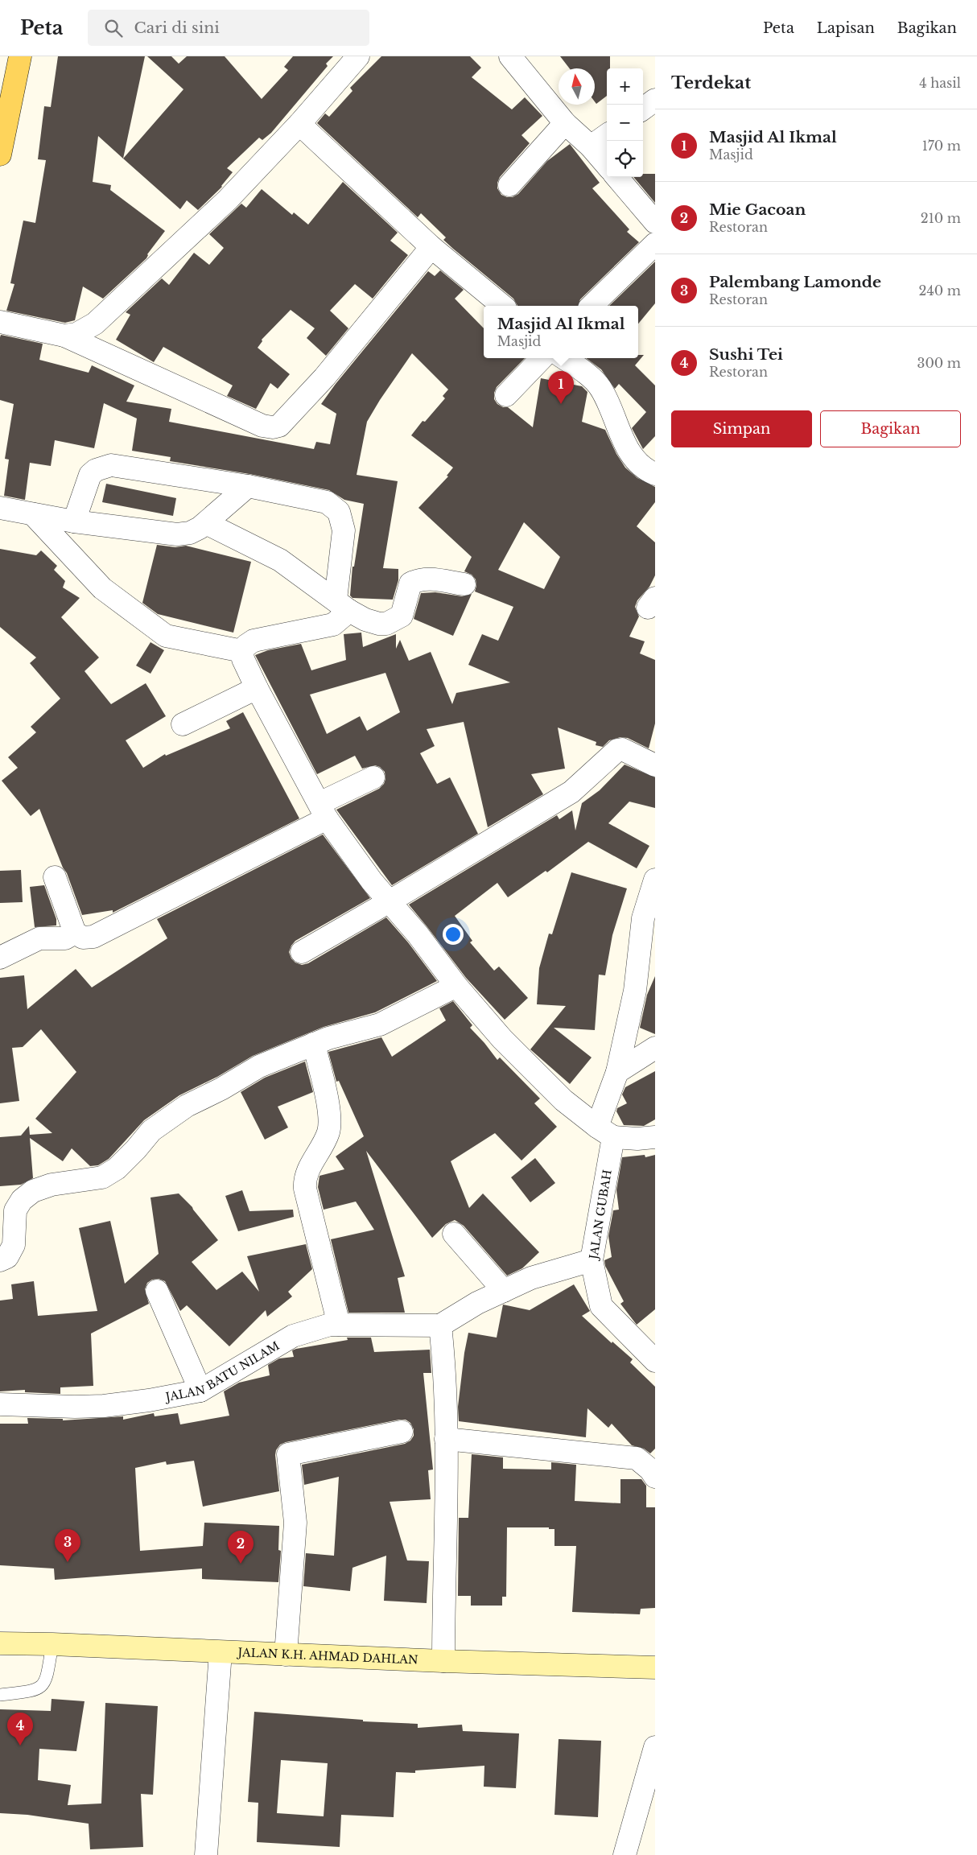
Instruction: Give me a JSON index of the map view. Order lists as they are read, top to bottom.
{
  "streets": {
    "main road": ["JALAN K.H. AHMAD DAHLAN"],
    "street": ["JALAN GUBAH", "JALAN BATU NILAM"]
  },
  "north": "top",
  "page": {
    "header": "Peta",
    "search": "Cari di sini",
    "nav": ["Peta", "Lapisan", "Bagikan"],
    "heading": ["Terdekat", "4 hasil"],
    "map_buttons": ["+", "−"],
    "list": [
      {
        "mark": "1",
        "name": "Masjid Al Ikmal",
        "note": "Masjid",
        "value": "170 m"
      },
      {
        "mark": "2",
        "name": "Mie Gacoan",
        "note": "Restoran",
        "value": "210 m"
      },
      {
        "mark": "3",
        "name": "Palembang Lamonde",
        "note": "Restoran",
        "value": "240 m"
      },
      {
        "mark": "4",
        "name": "Sushi Tei",
        "note": "Restoran",
        "value": "300 m"
      }
    ],
    "popup": ["Masjid Al Ikmal", "Masjid"],
    "pins": [
      "1",
      "3",
      "2",
      "4"
    ],
    "buttons": ["Simpan", "Bagikan"]
  }
}
